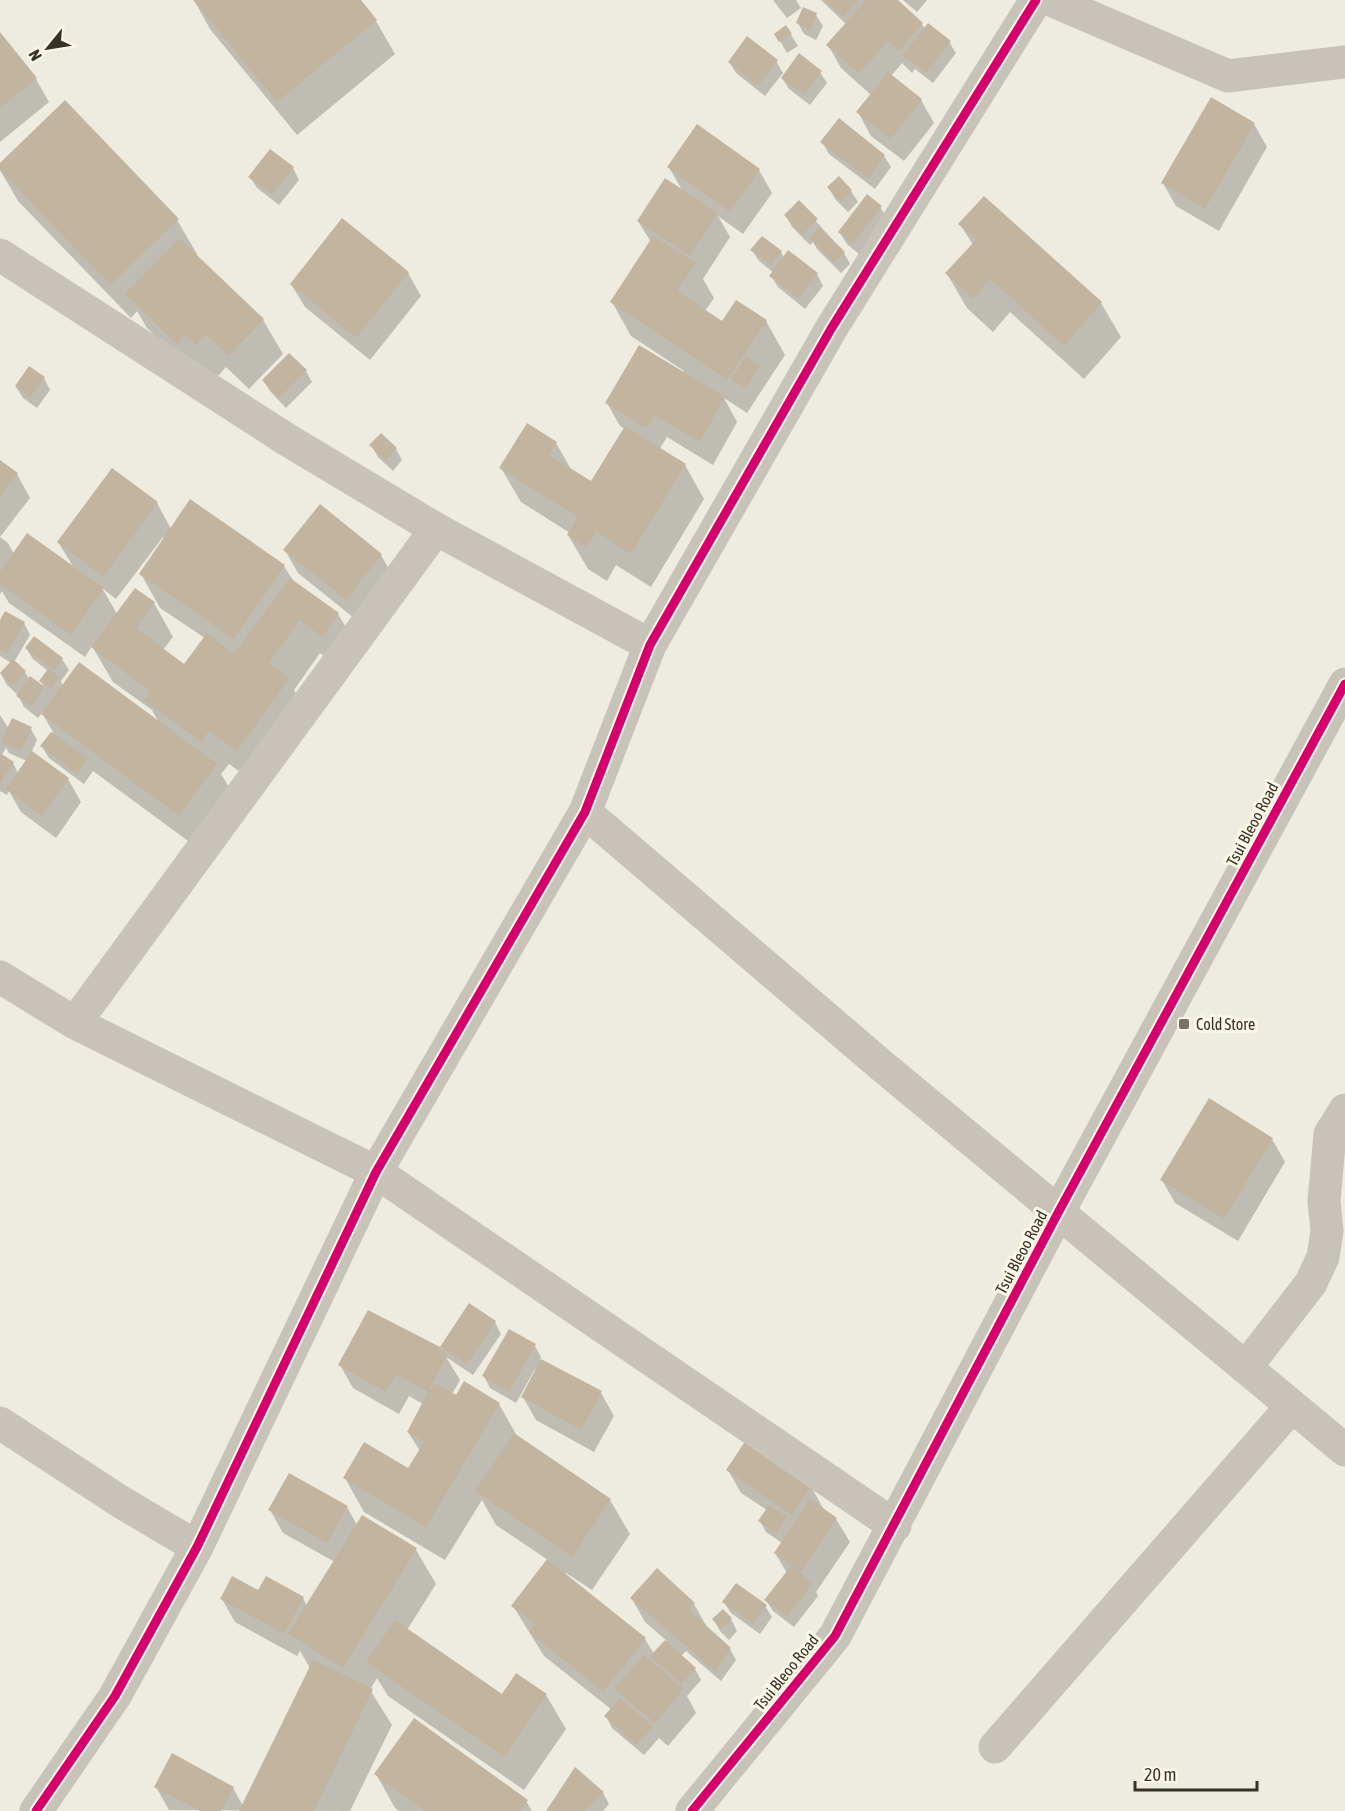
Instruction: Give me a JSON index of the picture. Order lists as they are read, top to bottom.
{
  "streets": {
    "street": ["Tsui Bleoo Road"]
  },
  "places": {
    "transit": ["Cold Store"]
  },
  "scale_bar": "20 m",
  "north": "bottom left"
}
